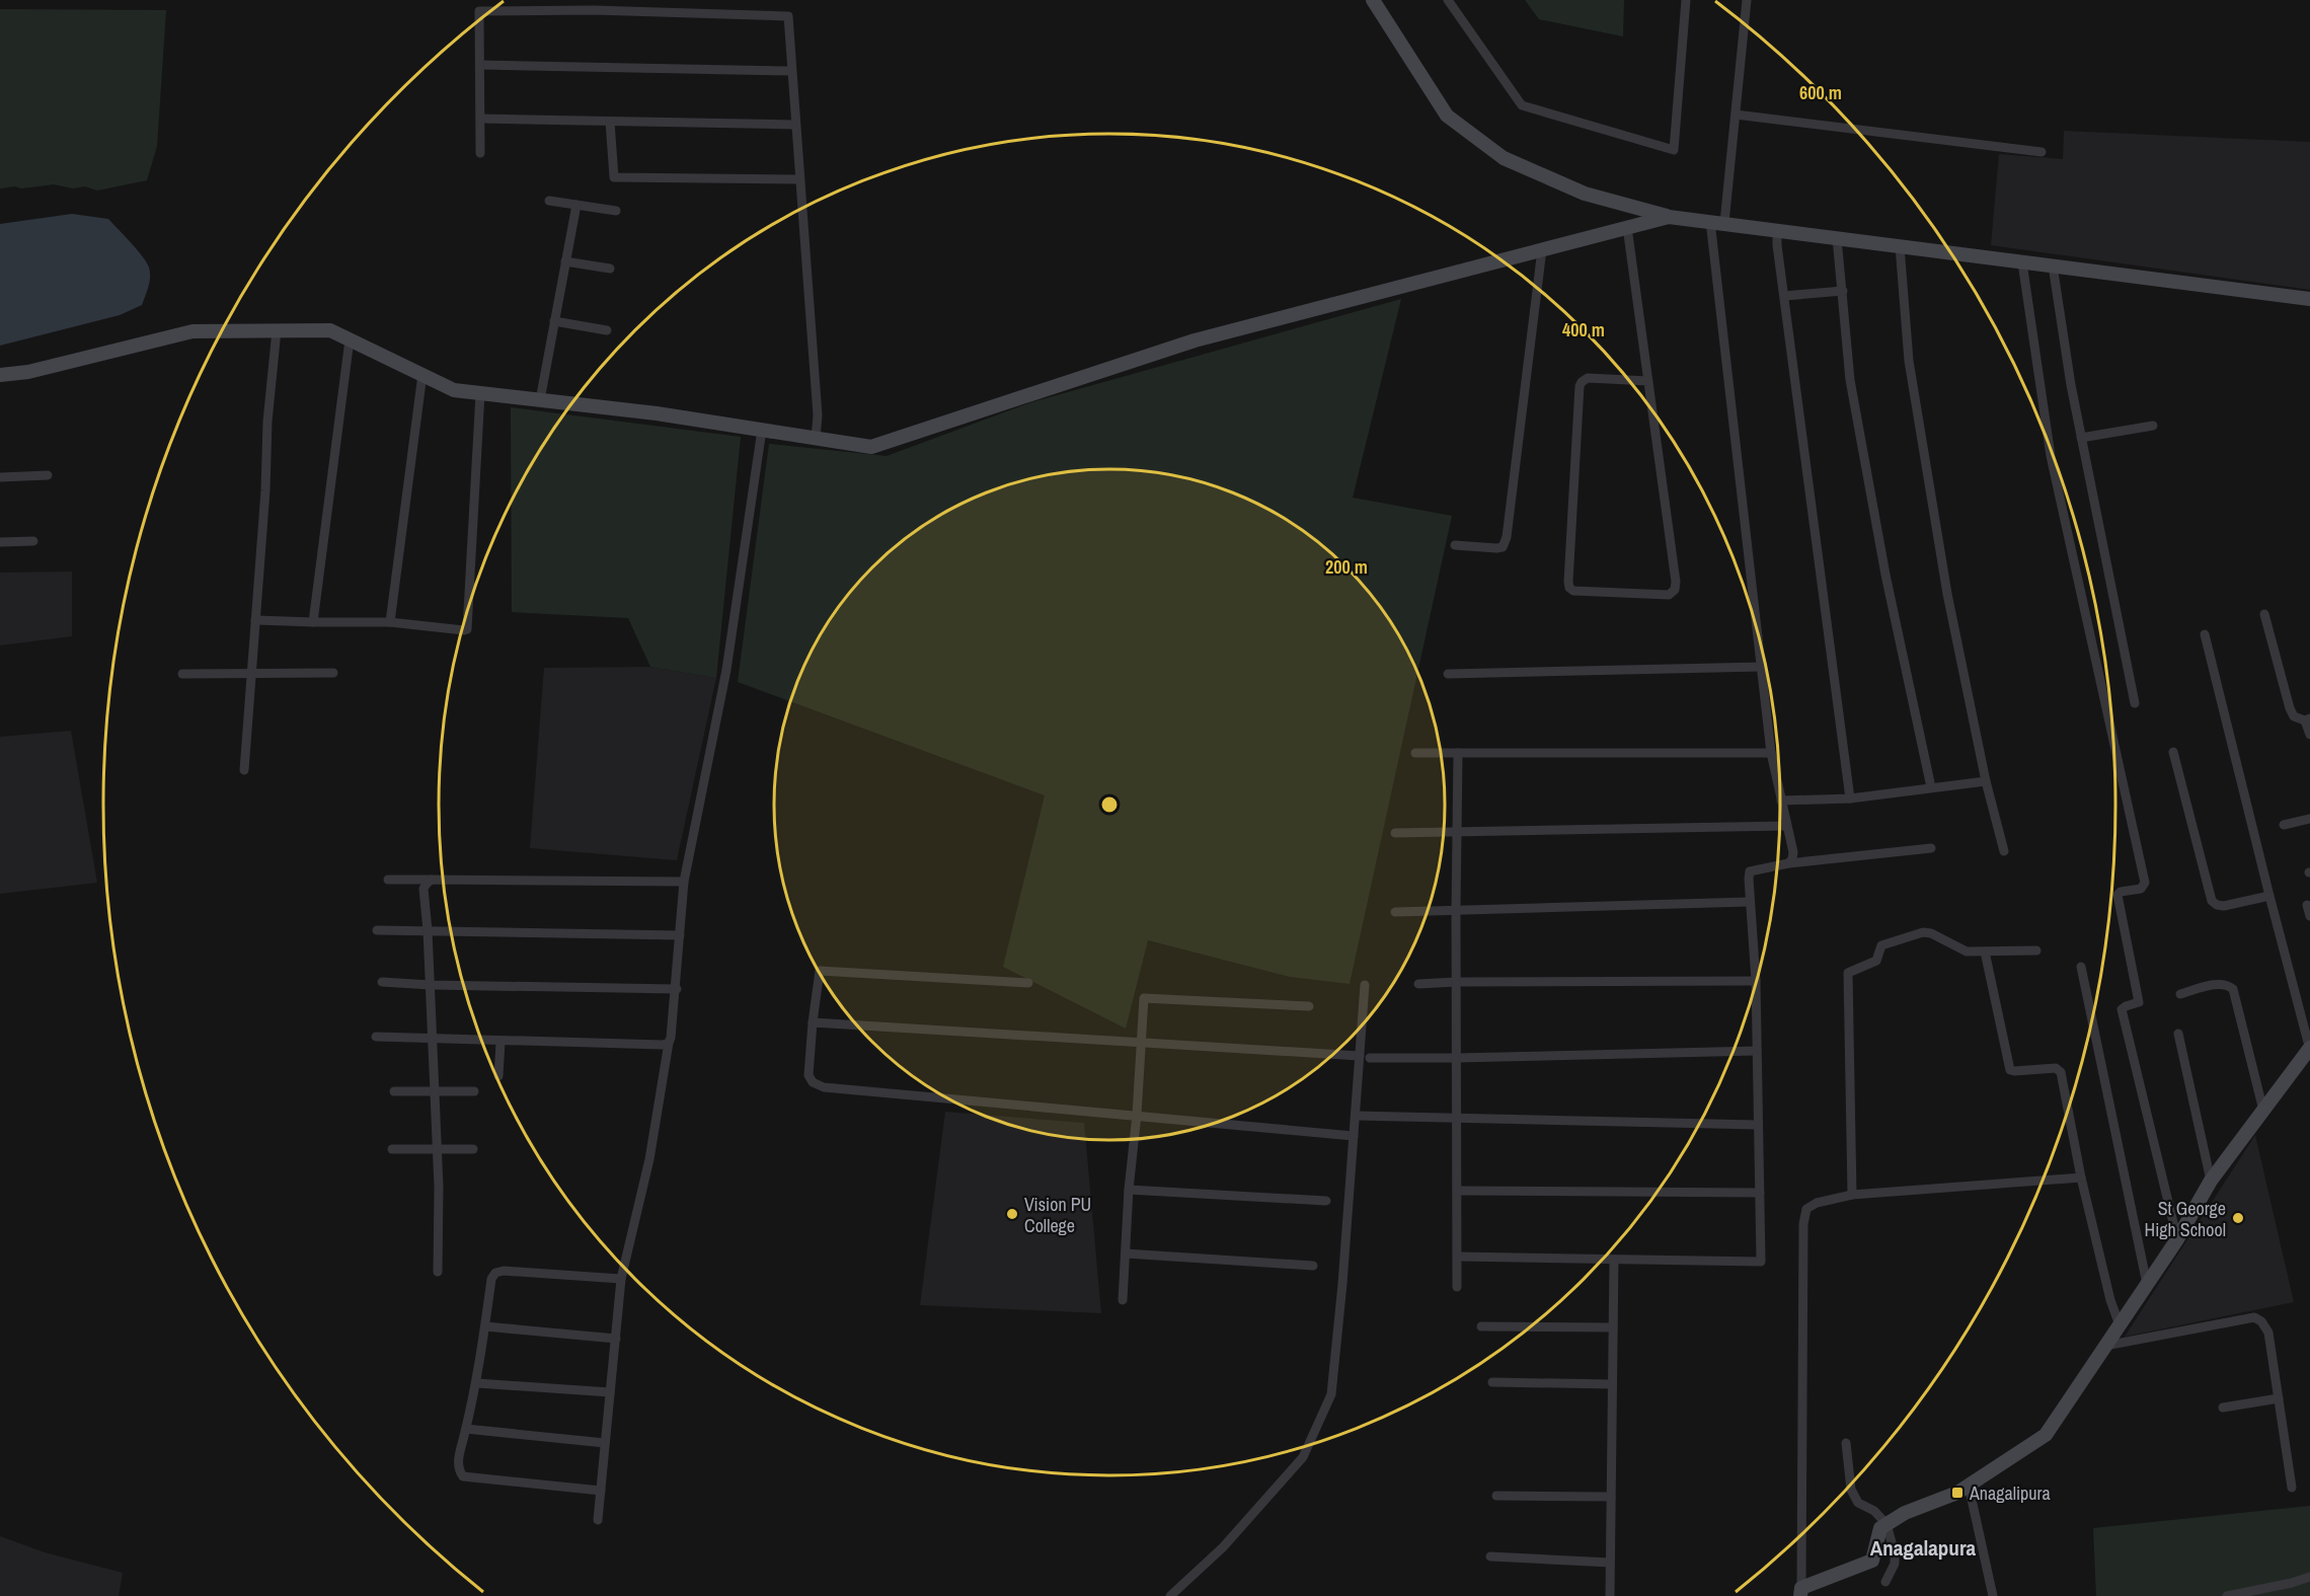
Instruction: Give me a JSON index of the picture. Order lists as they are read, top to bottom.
{
  "districts": ["Anagalapura"],
  "places": {
    "other": ["Vision PU College", "St George High School"],
    "transit": ["Anagalipura"]
  },
  "rings": ["600 m", "400 m", "200 m"]
}
